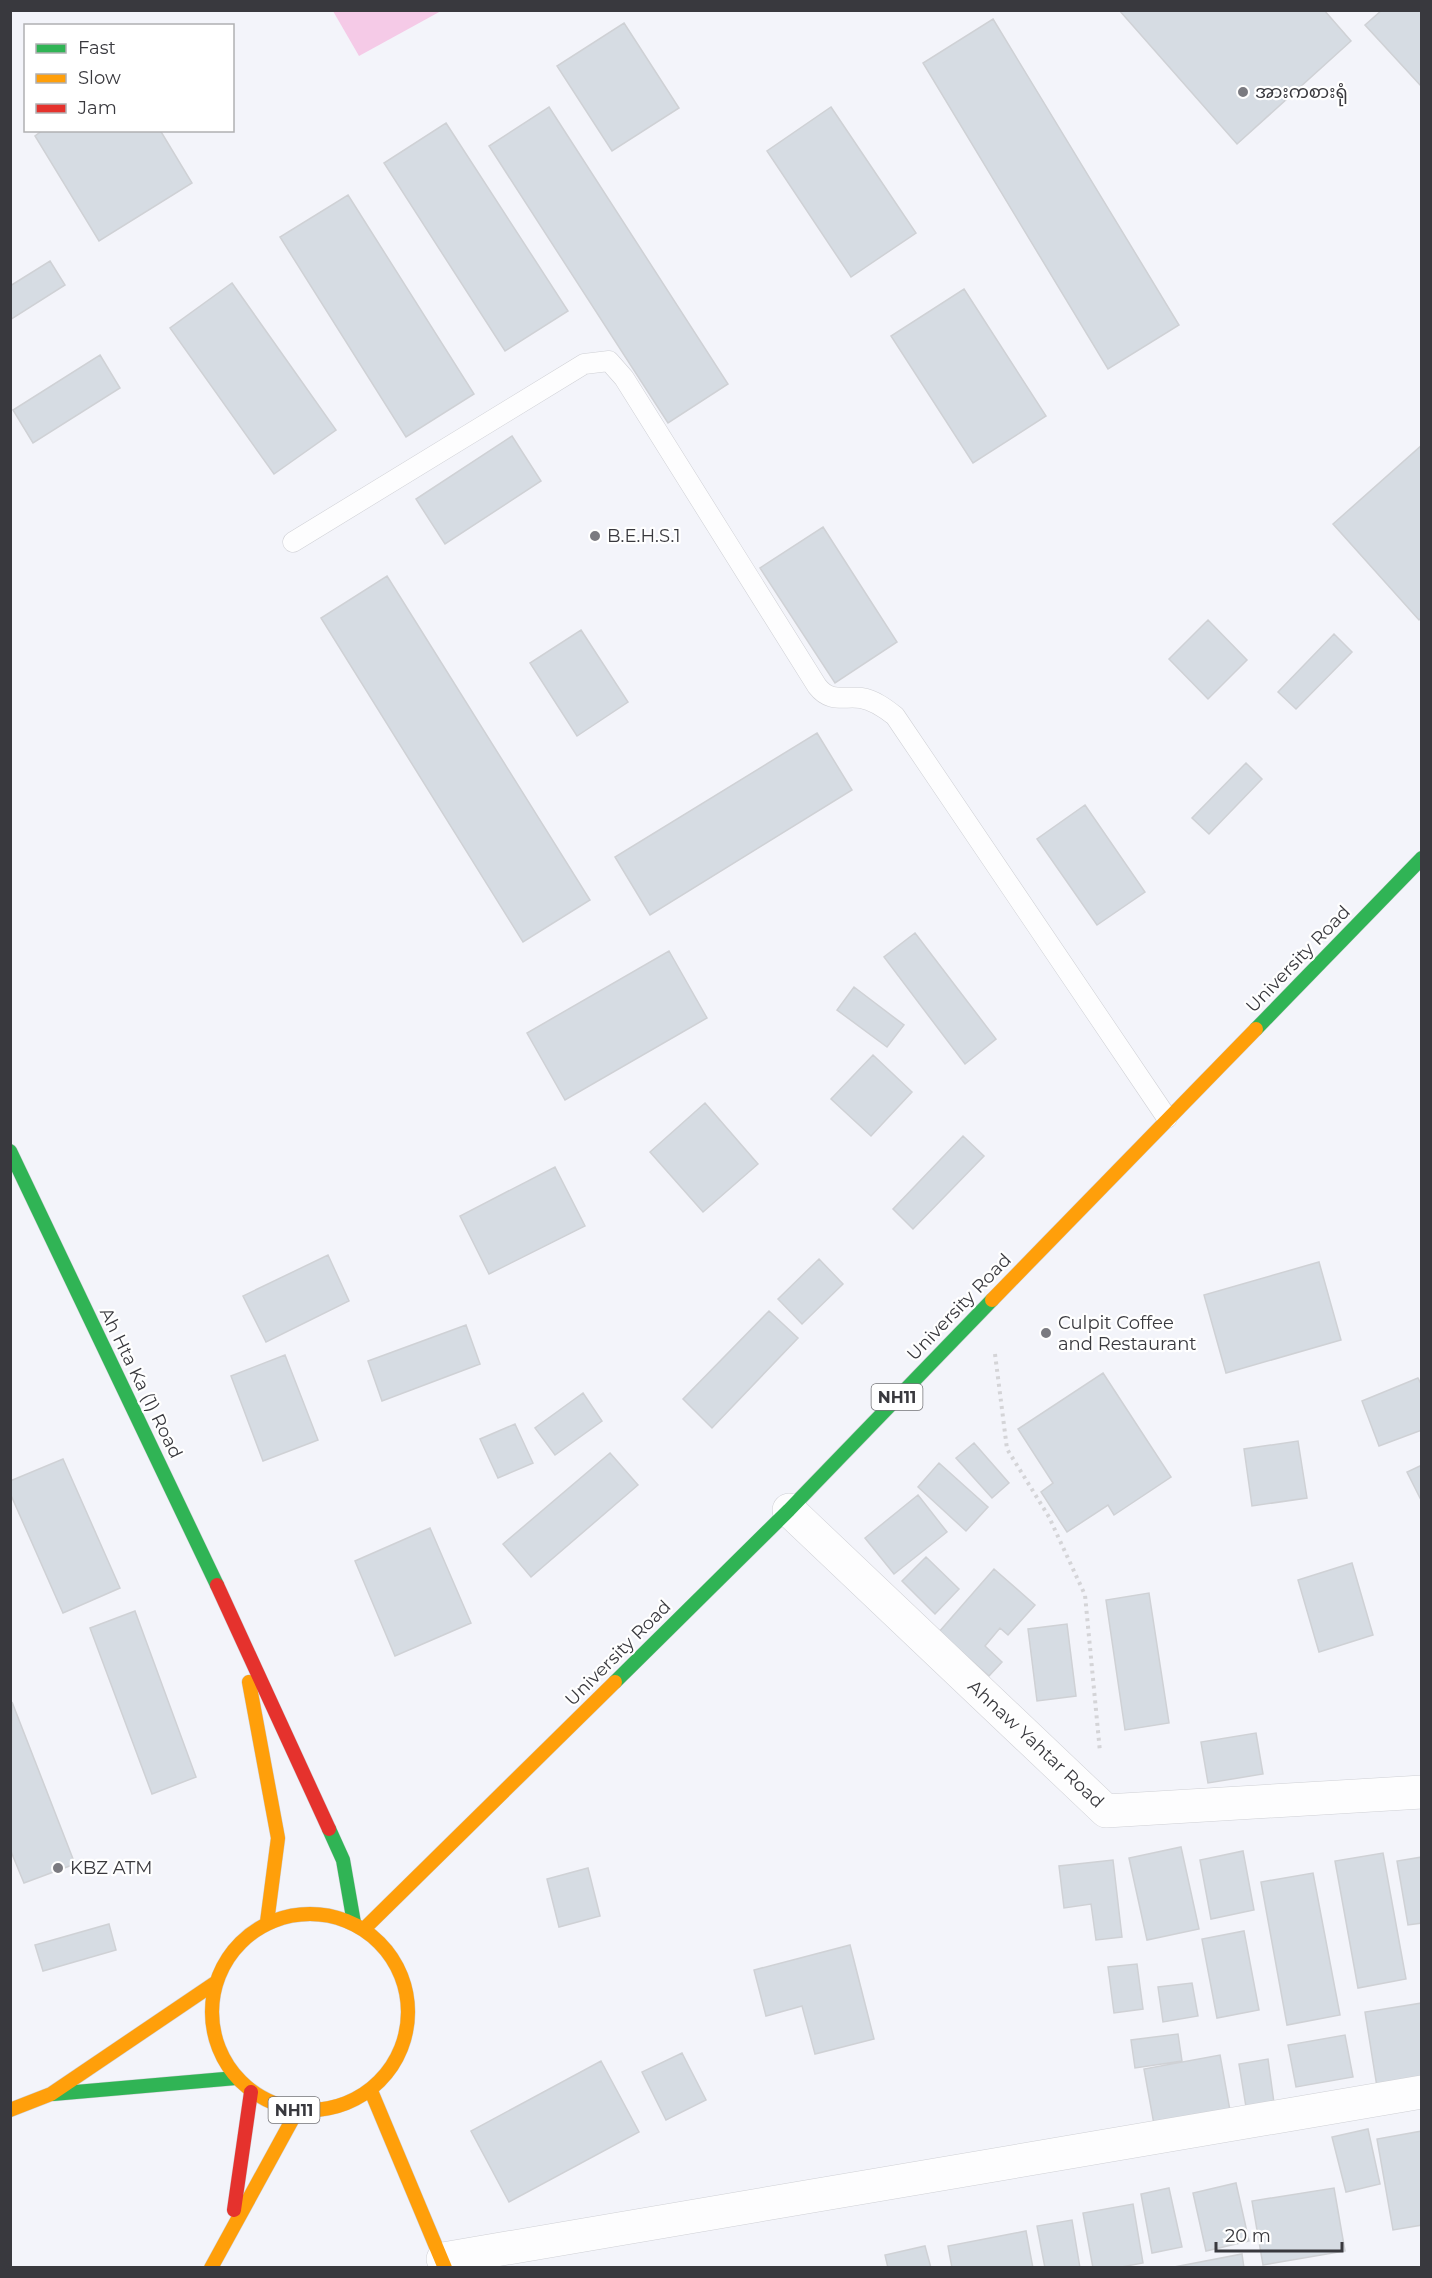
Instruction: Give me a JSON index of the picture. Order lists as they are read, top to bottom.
{
  "streets": {
    "main road": ["University Road", "Ah Hta Ka (1) Road", "NH11"],
    "street": ["Ahnaw Yahtar Road"]
  },
  "crossings": [
    ["University Road", "NH11"],
    ["University Road", "Ahnaw Yahtar Road"]
  ],
  "places": [
    "အားကစားရုံ",
    "B.E.H.S.1",
    "Culpit Coffee and Restaurant",
    "KBZ ATM"
  ],
  "legend": ["Fast", "Slow", "Jam"],
  "scale_bar": "20 m"
}
